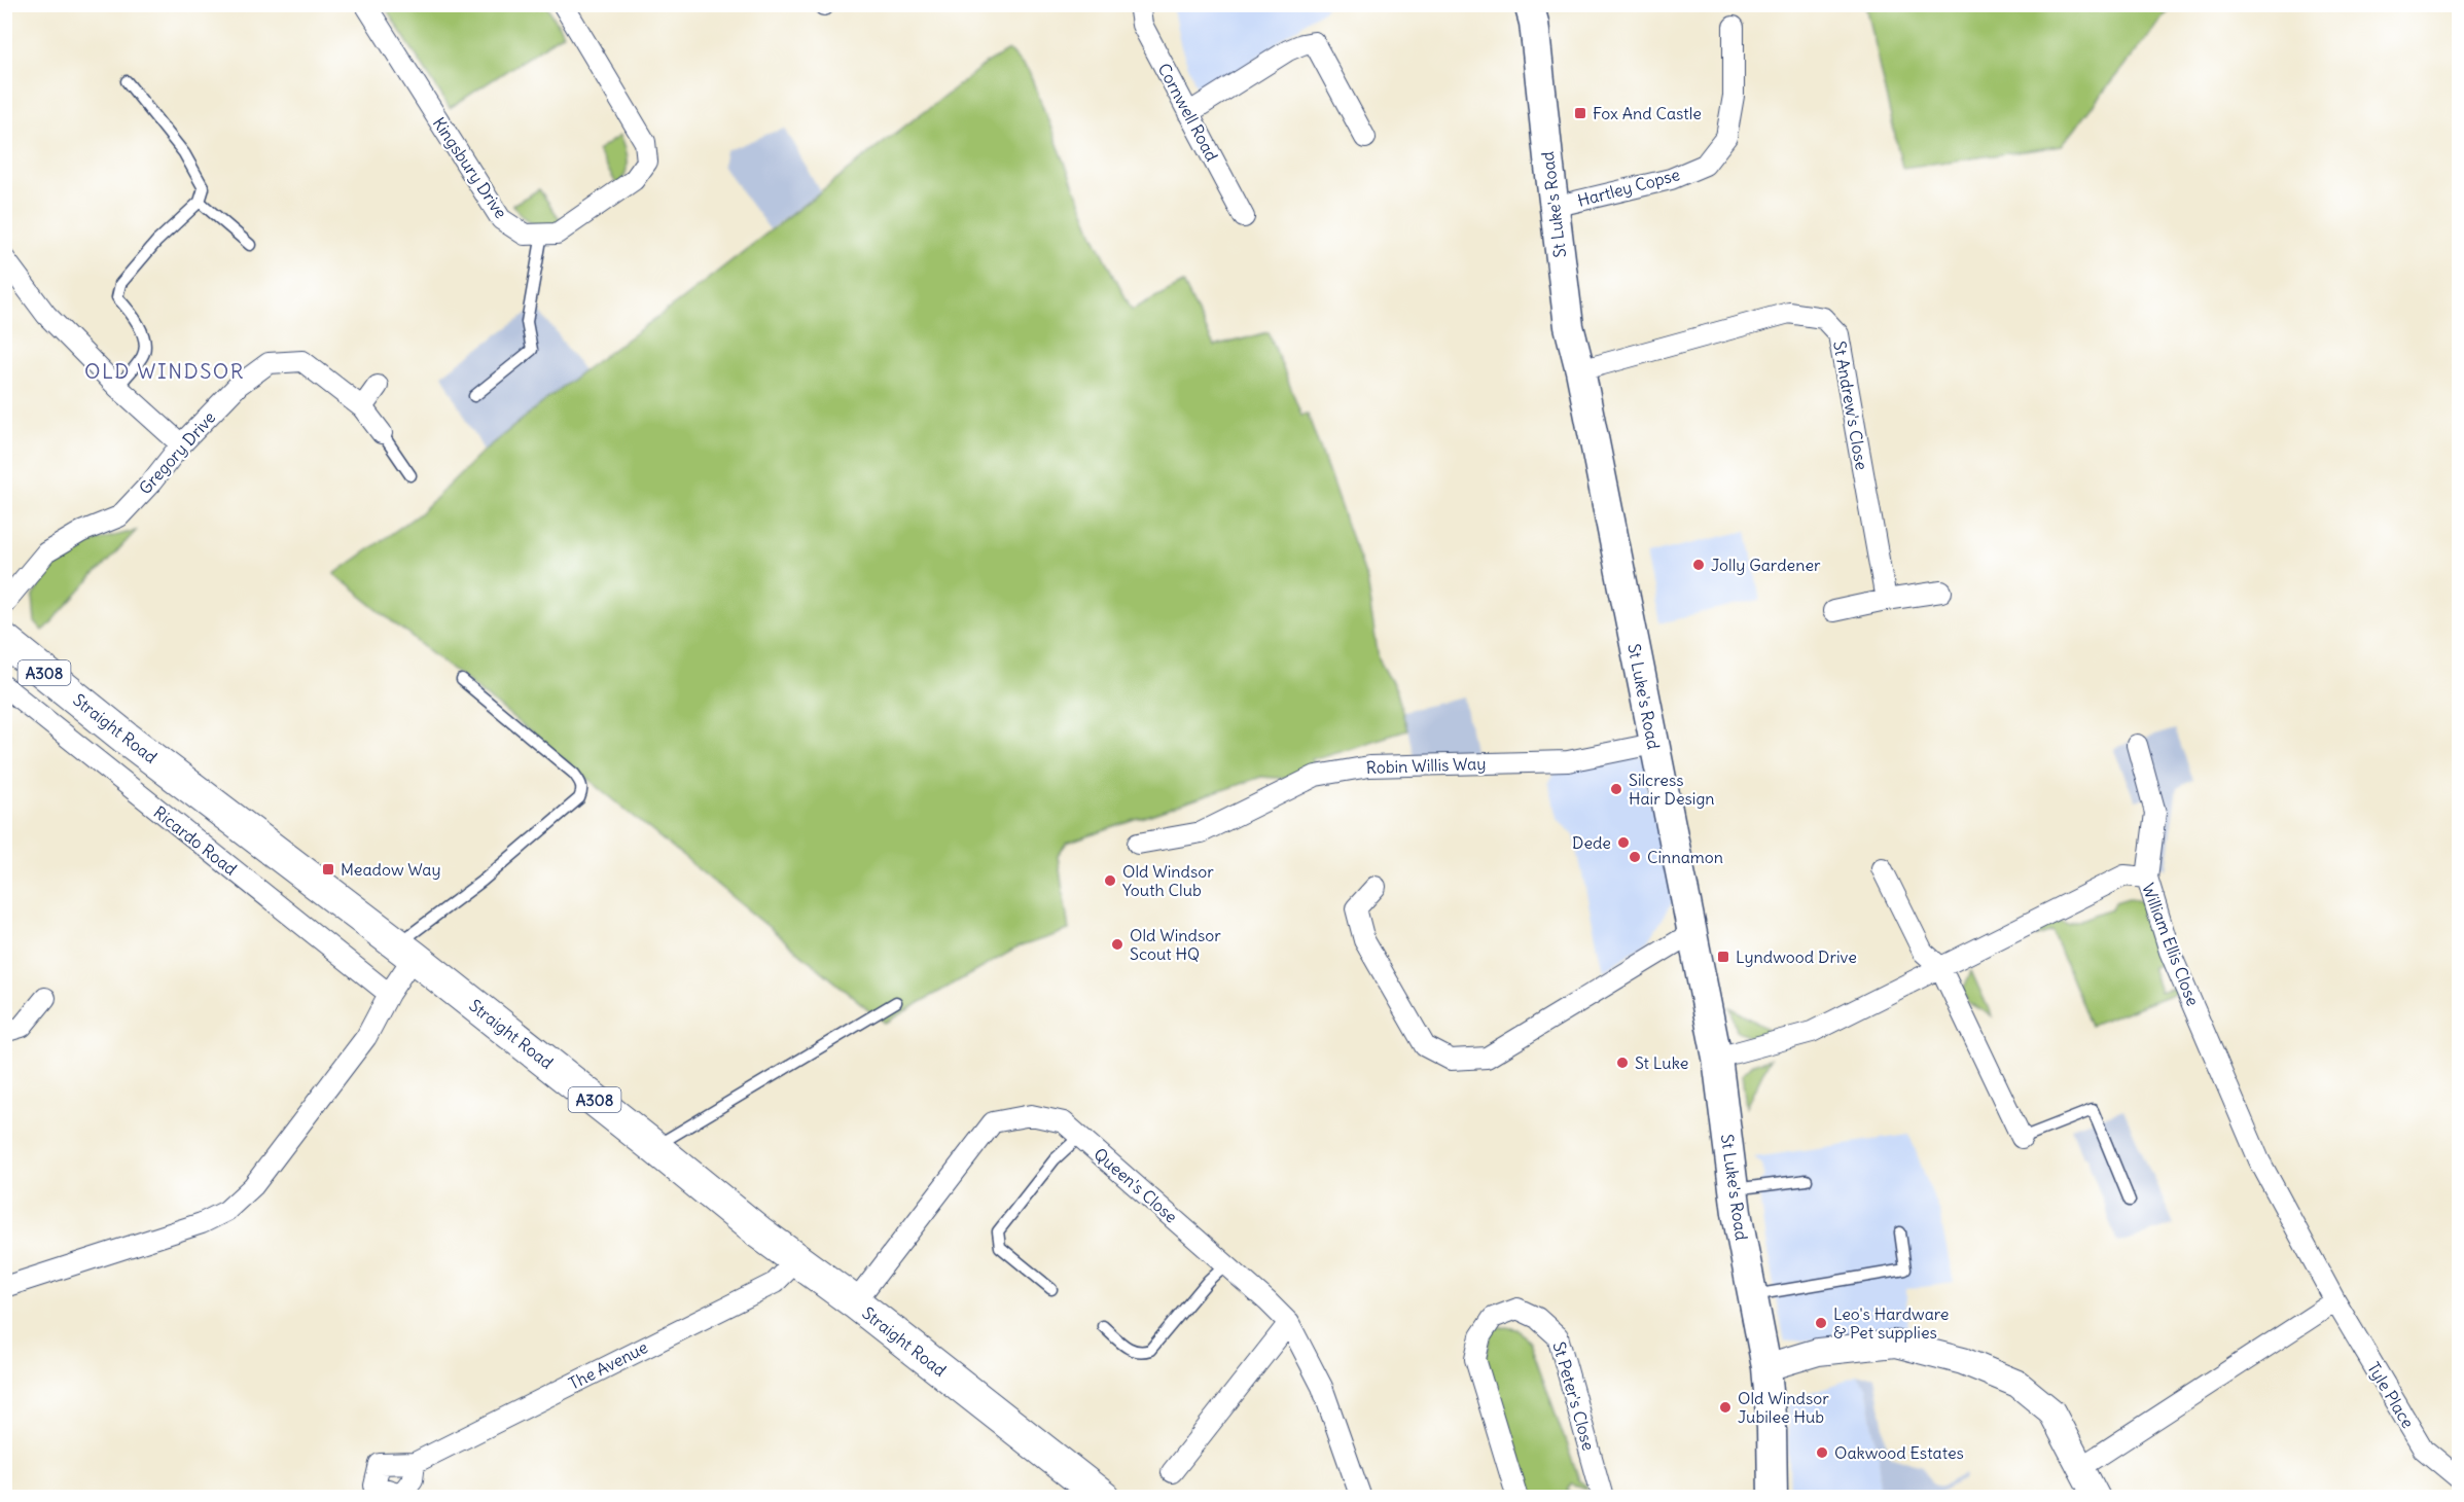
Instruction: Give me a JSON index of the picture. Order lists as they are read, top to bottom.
{
  "streets": {
    "main road": ["St Luke's Road", "A308", "Straight Road"],
    "street": [
      "Cornwell Road",
      "Kingsbury Drive",
      "Hartley Copse",
      "St Andrew's Close",
      "Gregory Drive",
      "Robin Willis Way",
      "Ricardo Road",
      "William Ellis Close",
      "Queen's Close",
      "The Avenue",
      "Tyle Place",
      "St Peter's Close"
    ]
  },
  "crossings": [
    ["Hartley Copse", "St Luke's Road"],
    ["St Luke's Road", "St Andrew's Close"],
    ["St Luke's Road", "Robin Willis Way"],
    ["St Luke's Road", "William Ellis Close"],
    ["Straight Road", "Queen's Close"],
    ["Straight Road", "The Avenue"],
    ["William Ellis Close", "Tyle Place"]
  ],
  "districts": ["OLD WINDSOR"],
  "places": {
    "transit": ["Fox And Castle", "Meadow Way", "Lyndwood Drive"],
    "other": [
      "Jolly Gardener",
      "Silcress Hair Design",
      "Dede",
      "Cinnamon",
      "Old Windsor Youth Club",
      "Old Windsor Scout HQ",
      "St Luke",
      "Leo's Hardware & Pet supplies",
      "Old Windsor Jubilee Hub",
      "Oakwood Estates"
    ]
  }
}
